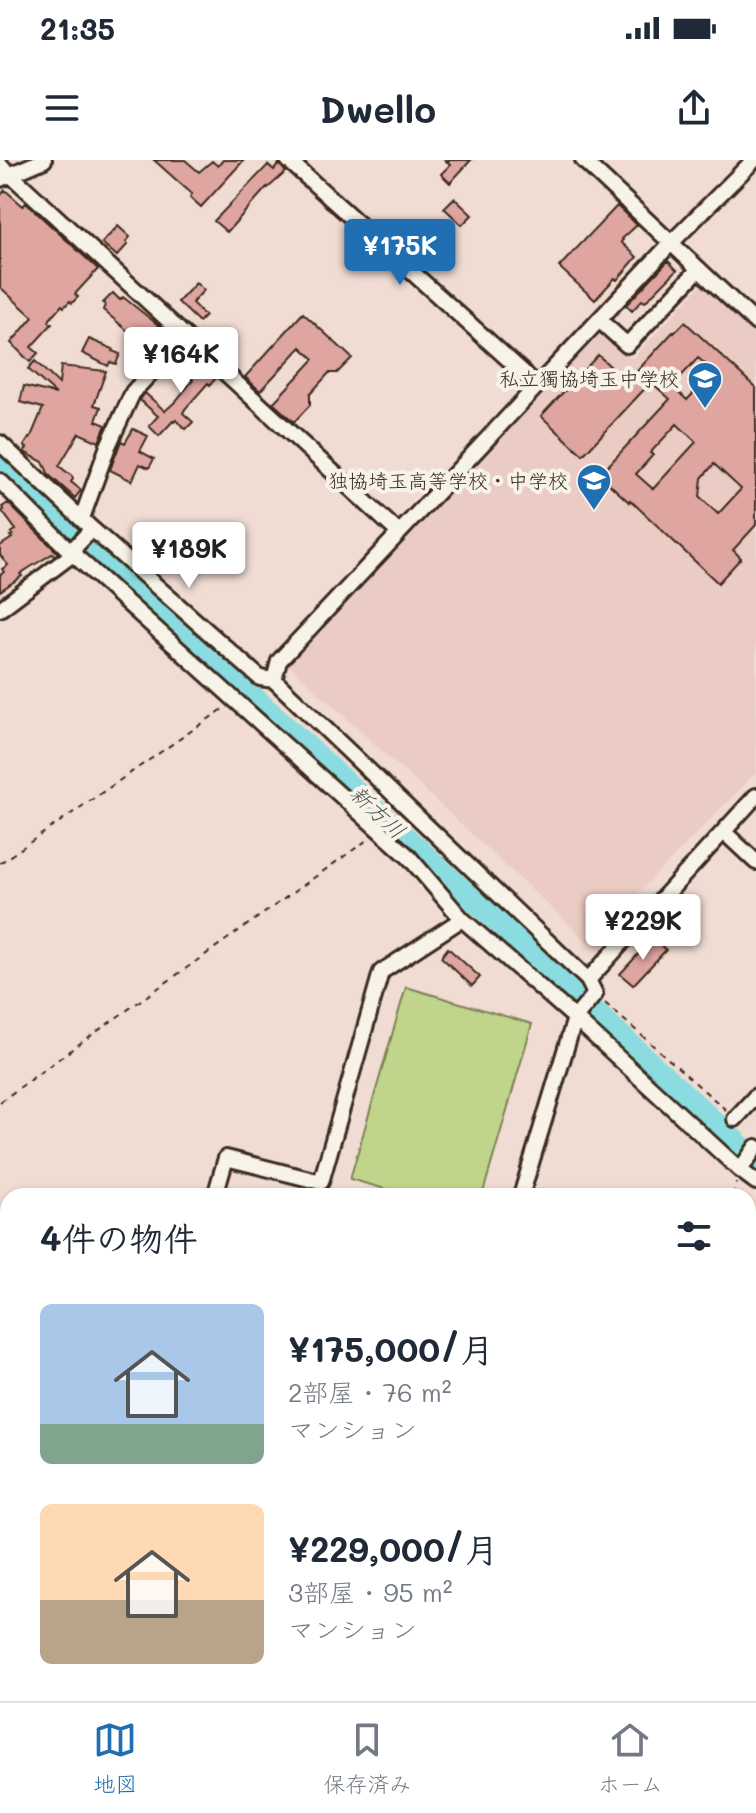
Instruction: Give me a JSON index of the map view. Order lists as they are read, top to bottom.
{
  "water": ["新方川"],
  "places": {
    "school or university": ["私立獨協埼玉中学校", "独協埼玉高等学校・中学校"]
  },
  "page": {
    "status": "21:35",
    "header": "Dwello",
    "price": [
      "¥175K",
      "¥164K",
      "¥189K",
      "¥229K"
    ],
    "heading": "4件の物件",
    "list": [
      {
        "name": "¥175,000/月",
        "note": "2部屋 · 76 m² · マンション"
      },
      {
        "name": "¥229,000/月",
        "note": "3部屋 · 95 m² · マンション"
      }
    ],
    "tabs": ["地図", "保存済み", "ホーム"]
  }
}
